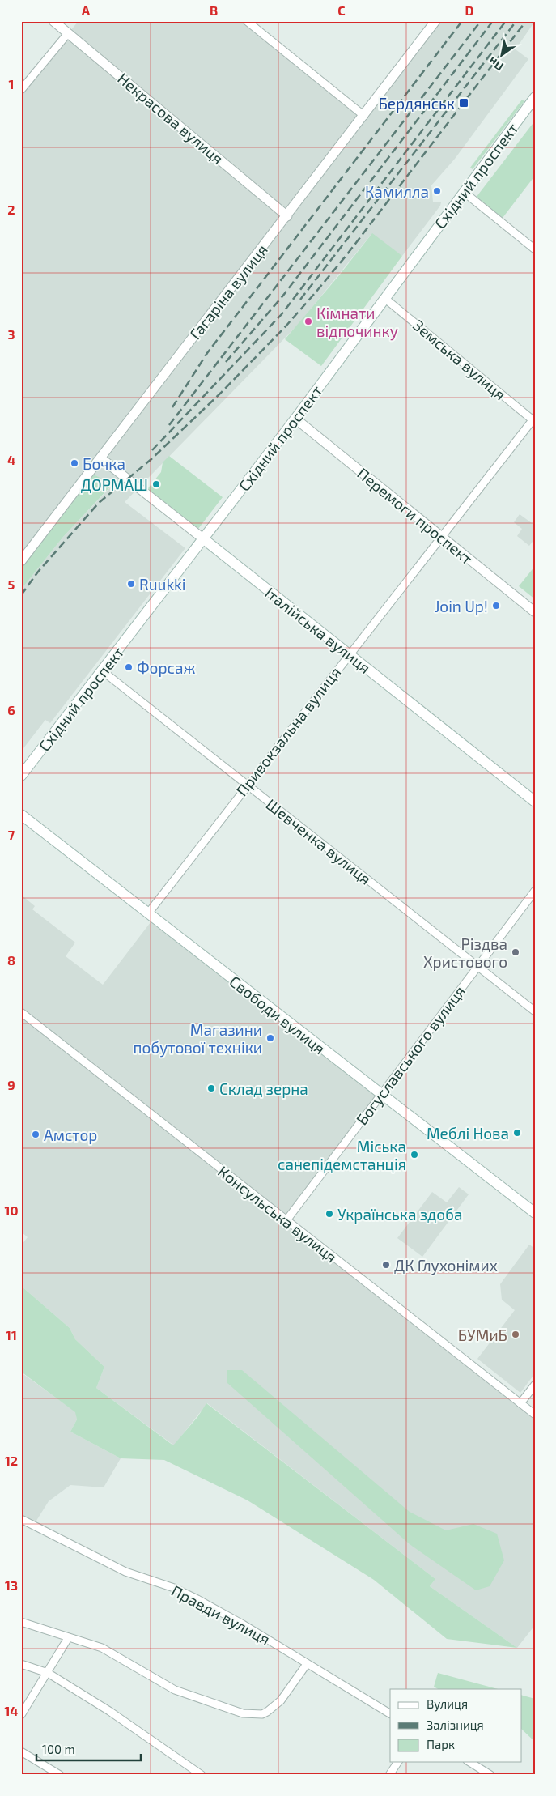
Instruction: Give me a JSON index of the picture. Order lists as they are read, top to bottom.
{
  "streets": {
    "main road": ["Східний проспект", "Італійська вулиця", "Свободи вулиця"],
    "street": [
      "Некрасова вулиця",
      "Гагаріна вулиця",
      "Земська вулиця",
      "Перемоги проспект",
      "Привокзальна вулиця",
      "Шевченка вулиця",
      "Богуславського вулиця",
      "Консульська вулиця",
      "Правди вулиця"
    ]
  },
  "crossings": [
    ["Некрасова вулиця", "Гагаріна вулиця"],
    ["Східний проспект", "Земська вулиця"],
    ["Східний проспект", "Перемоги проспект"],
    ["Східний проспект", "Італійська вулиця"],
    ["Східний проспект", "Шевченка вулиця"],
    ["Гагаріна вулиця", "Італійська вулиця"],
    ["Земська вулиця", "Привокзальна вулиця"],
    ["Перемоги проспект", "Привокзальна вулиця"],
    ["Італійська вулиця", "Привокзальна вулиця"],
    ["Привокзальна вулиця", "Шевченка вулиця"],
    ["Привокзальна вулиця", "Свободи вулиця"],
    ["Шевченка вулиця", "Богуславського вулиця"],
    ["Свободи вулиця", "Богуславського вулиця"],
    ["Богуславського вулиця", "Консульська вулиця"]
  ],
  "places": {
    "transit": ["Бердянськ"],
    "other": [
      "Камилла",
      "Кімнати відпочинку",
      "Бочка",
      "ДОРМАШ",
      "Ruukki",
      "Join Up!",
      "Форсаж",
      "Різдва Христового",
      "Магазини побутової техніки",
      "Склад зерна",
      "Меблі Нова",
      "Амстор",
      "Міська санепідемстанція",
      "Українська здоба",
      "ДК Глухонімих",
      "БУМиБ"
    ]
  },
  "legend": ["Вулиця", "Залізниця", "Парк"],
  "scale_bar": "100 m",
  "north": "bottom left",
  "grid": {
    "columns": [
      "A",
      "B",
      "C",
      "D"
    ],
    "rows": [
      "1",
      "2",
      "3",
      "4",
      "5",
      "6",
      "7",
      "8",
      "9",
      "10",
      "11",
      "12",
      "13",
      "14"
    ]
  }
}
